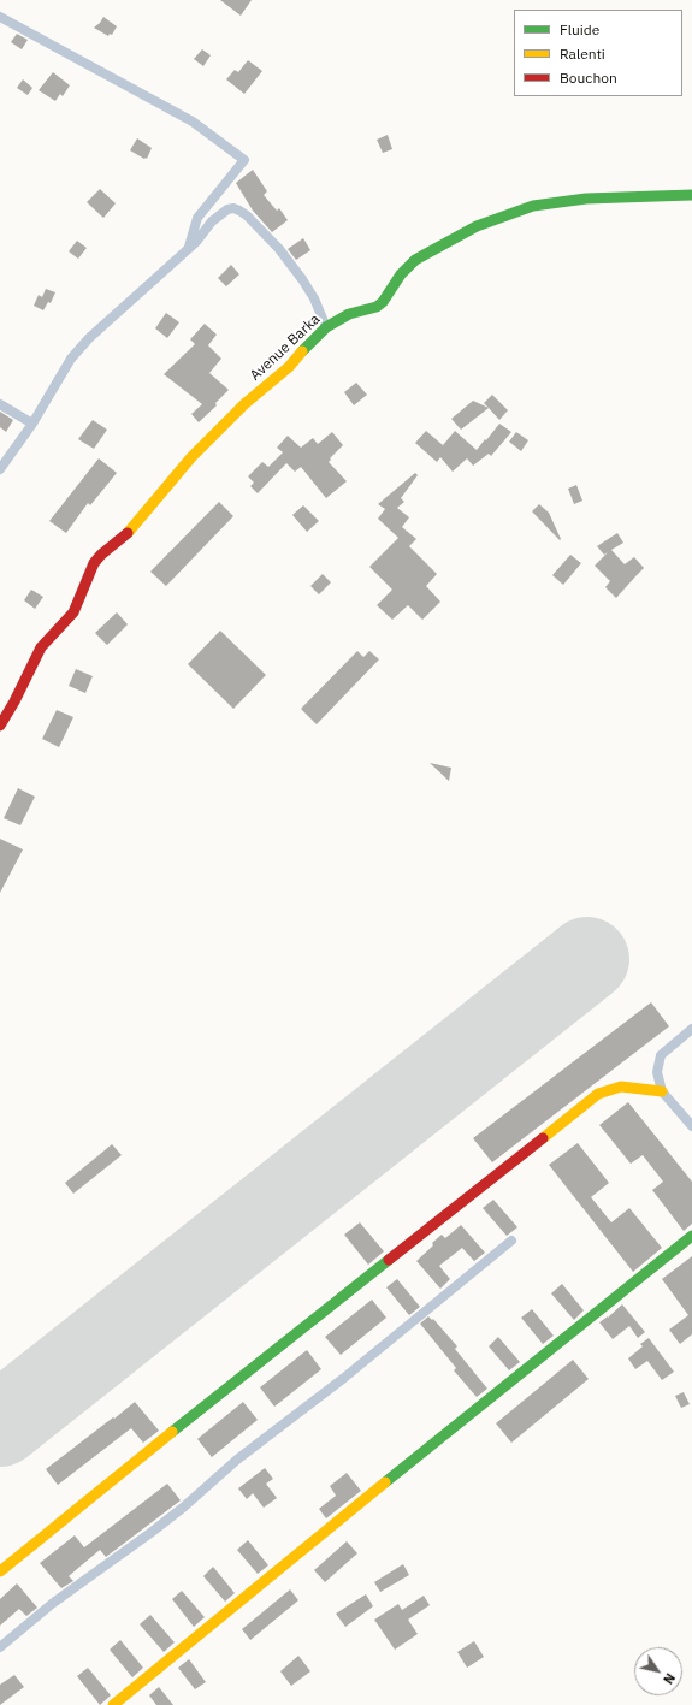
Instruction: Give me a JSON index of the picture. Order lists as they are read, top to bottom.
{
  "streets": {
    "street": ["Avenue Barka"]
  },
  "legend": ["Fluide", "Ralenti", "Bouchon"],
  "north": "bottom right"
}
